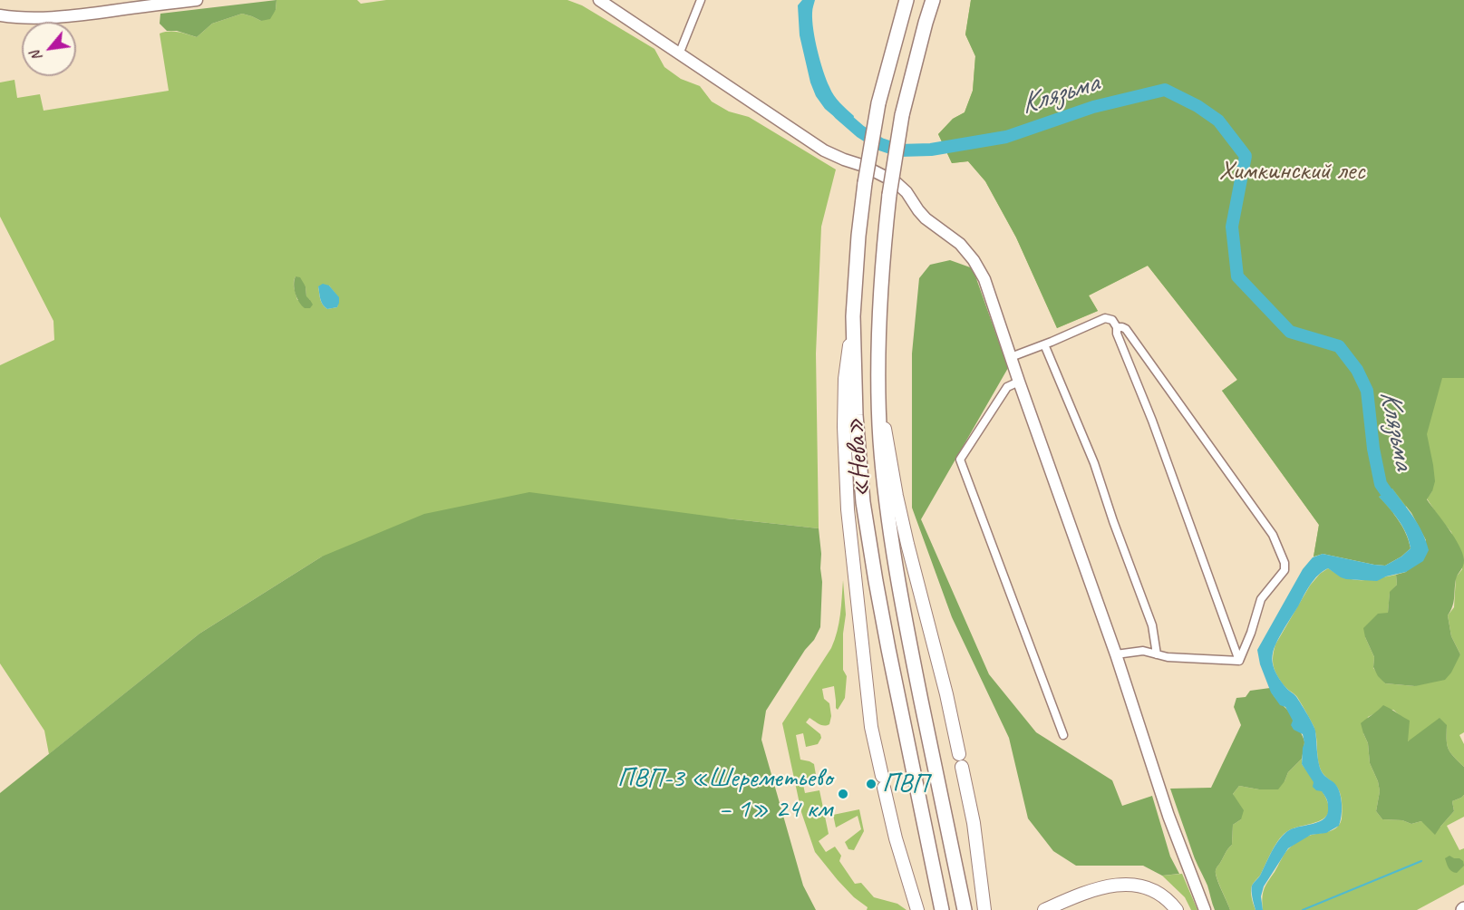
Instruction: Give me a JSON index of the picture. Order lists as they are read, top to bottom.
{
  "streets": {
    "highway": ["«Нева»"]
  },
  "water": ["Клязьма"],
  "parks": ["Химкинский лес"],
  "places": ["ПВП", "ПВП-3 «Шереметьево – 1» 24 км"],
  "north": "bottom left"
}
